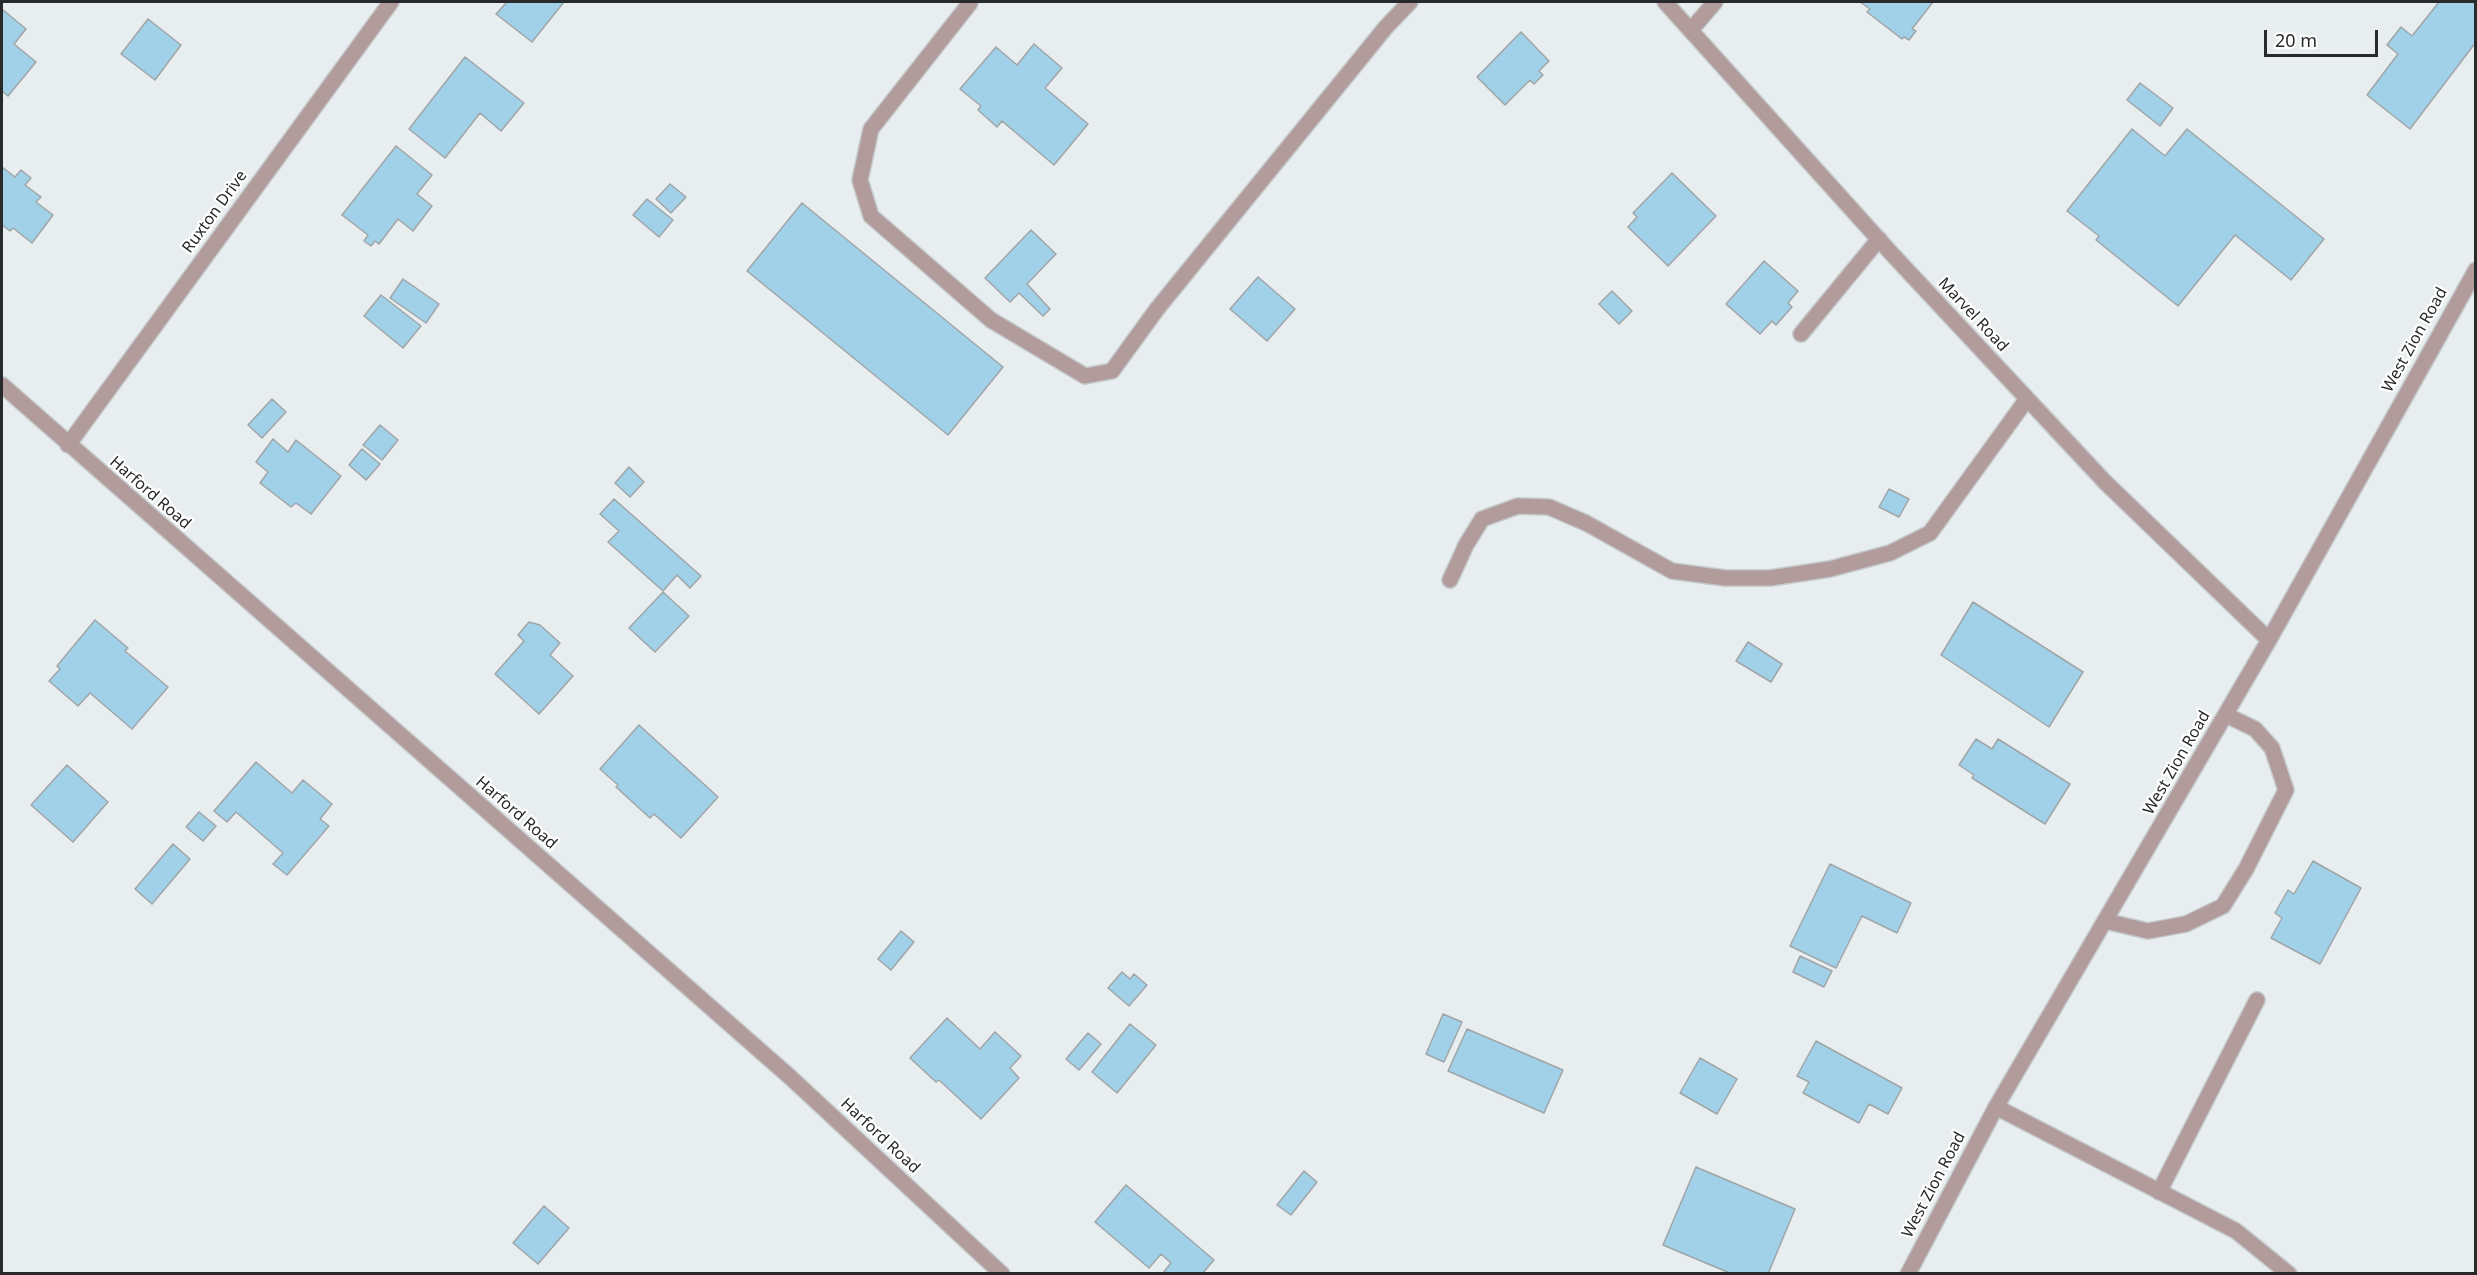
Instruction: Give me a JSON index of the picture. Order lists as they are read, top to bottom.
{
  "streets": {
    "street": [
      "Ruxton Drive",
      "Marvel Road",
      "West Zion Road",
      "Harford Road"
    ]
  },
  "crossings": [
    ["Ruxton Drive", "Harford Road"],
    ["Marvel Road", "West Zion Road"]
  ],
  "scale_bar": "20 m"
}
